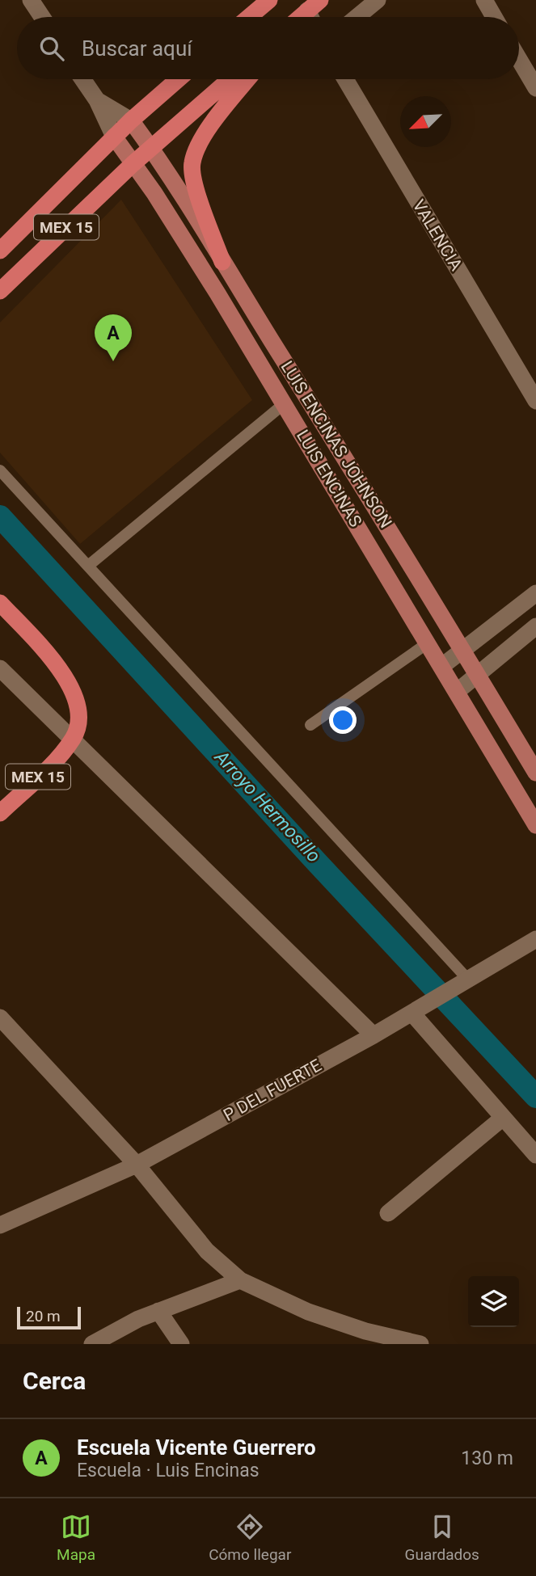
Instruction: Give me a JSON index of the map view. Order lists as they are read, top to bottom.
{
  "streets": {
    "highway": ["MEX 15"],
    "main road": ["LUIS ENCINAS JOHNSON", "LUIS ENCINAS"],
    "street": ["VALENCIA", "P DEL FUERTE"]
  },
  "crossings": [
    ["MEX 15", "LUIS ENCINAS JOHNSON"],
    ["MEX 15", "LUIS ENCINAS"]
  ],
  "water": ["Arroyo Hermosillo"],
  "scale_bar": "20 m",
  "north": "bottom left",
  "page": {
    "search": "Buscar aquí",
    "pins": "A",
    "scale": "20 m",
    "heading": "Cerca",
    "list": [
      {
        "mark": "A",
        "name": "Escuela Vicente Guerrero",
        "note": "Escuela · Luis Encinas",
        "value": "130 m"
      }
    ],
    "nav": ["Mapa", "Cómo llegar", "Guardados"]
  }
}
